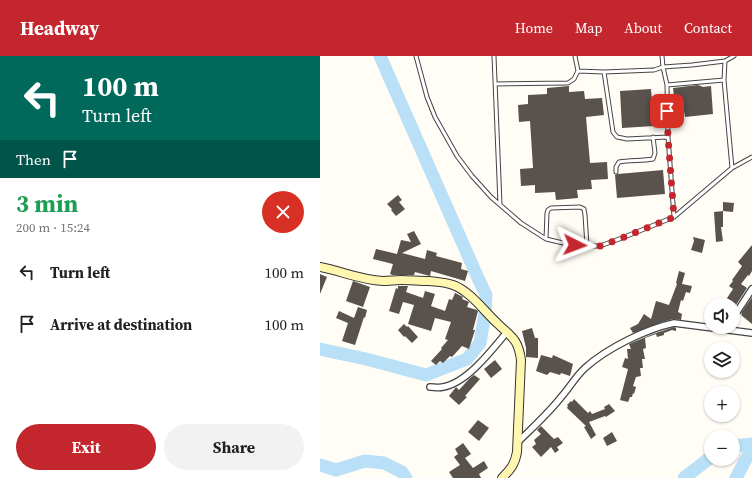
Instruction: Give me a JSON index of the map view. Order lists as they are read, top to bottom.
{
  "page": {
    "header": "Headway",
    "nav": [
      "Home",
      "Map",
      "About",
      "Contact"
    ],
    "turn": ["100 m", "Turn left"],
    "then": "Then",
    "heading": ["3 min", "200 m · 15:24"],
    "list": [
      {
        "name": "Turn left",
        "value": "100 m"
      },
      {
        "name": "Arrive at destination",
        "value": "100 m"
      }
    ],
    "map_buttons": ["+", "−"],
    "buttons": ["Exit", "Share"]
  }
}
